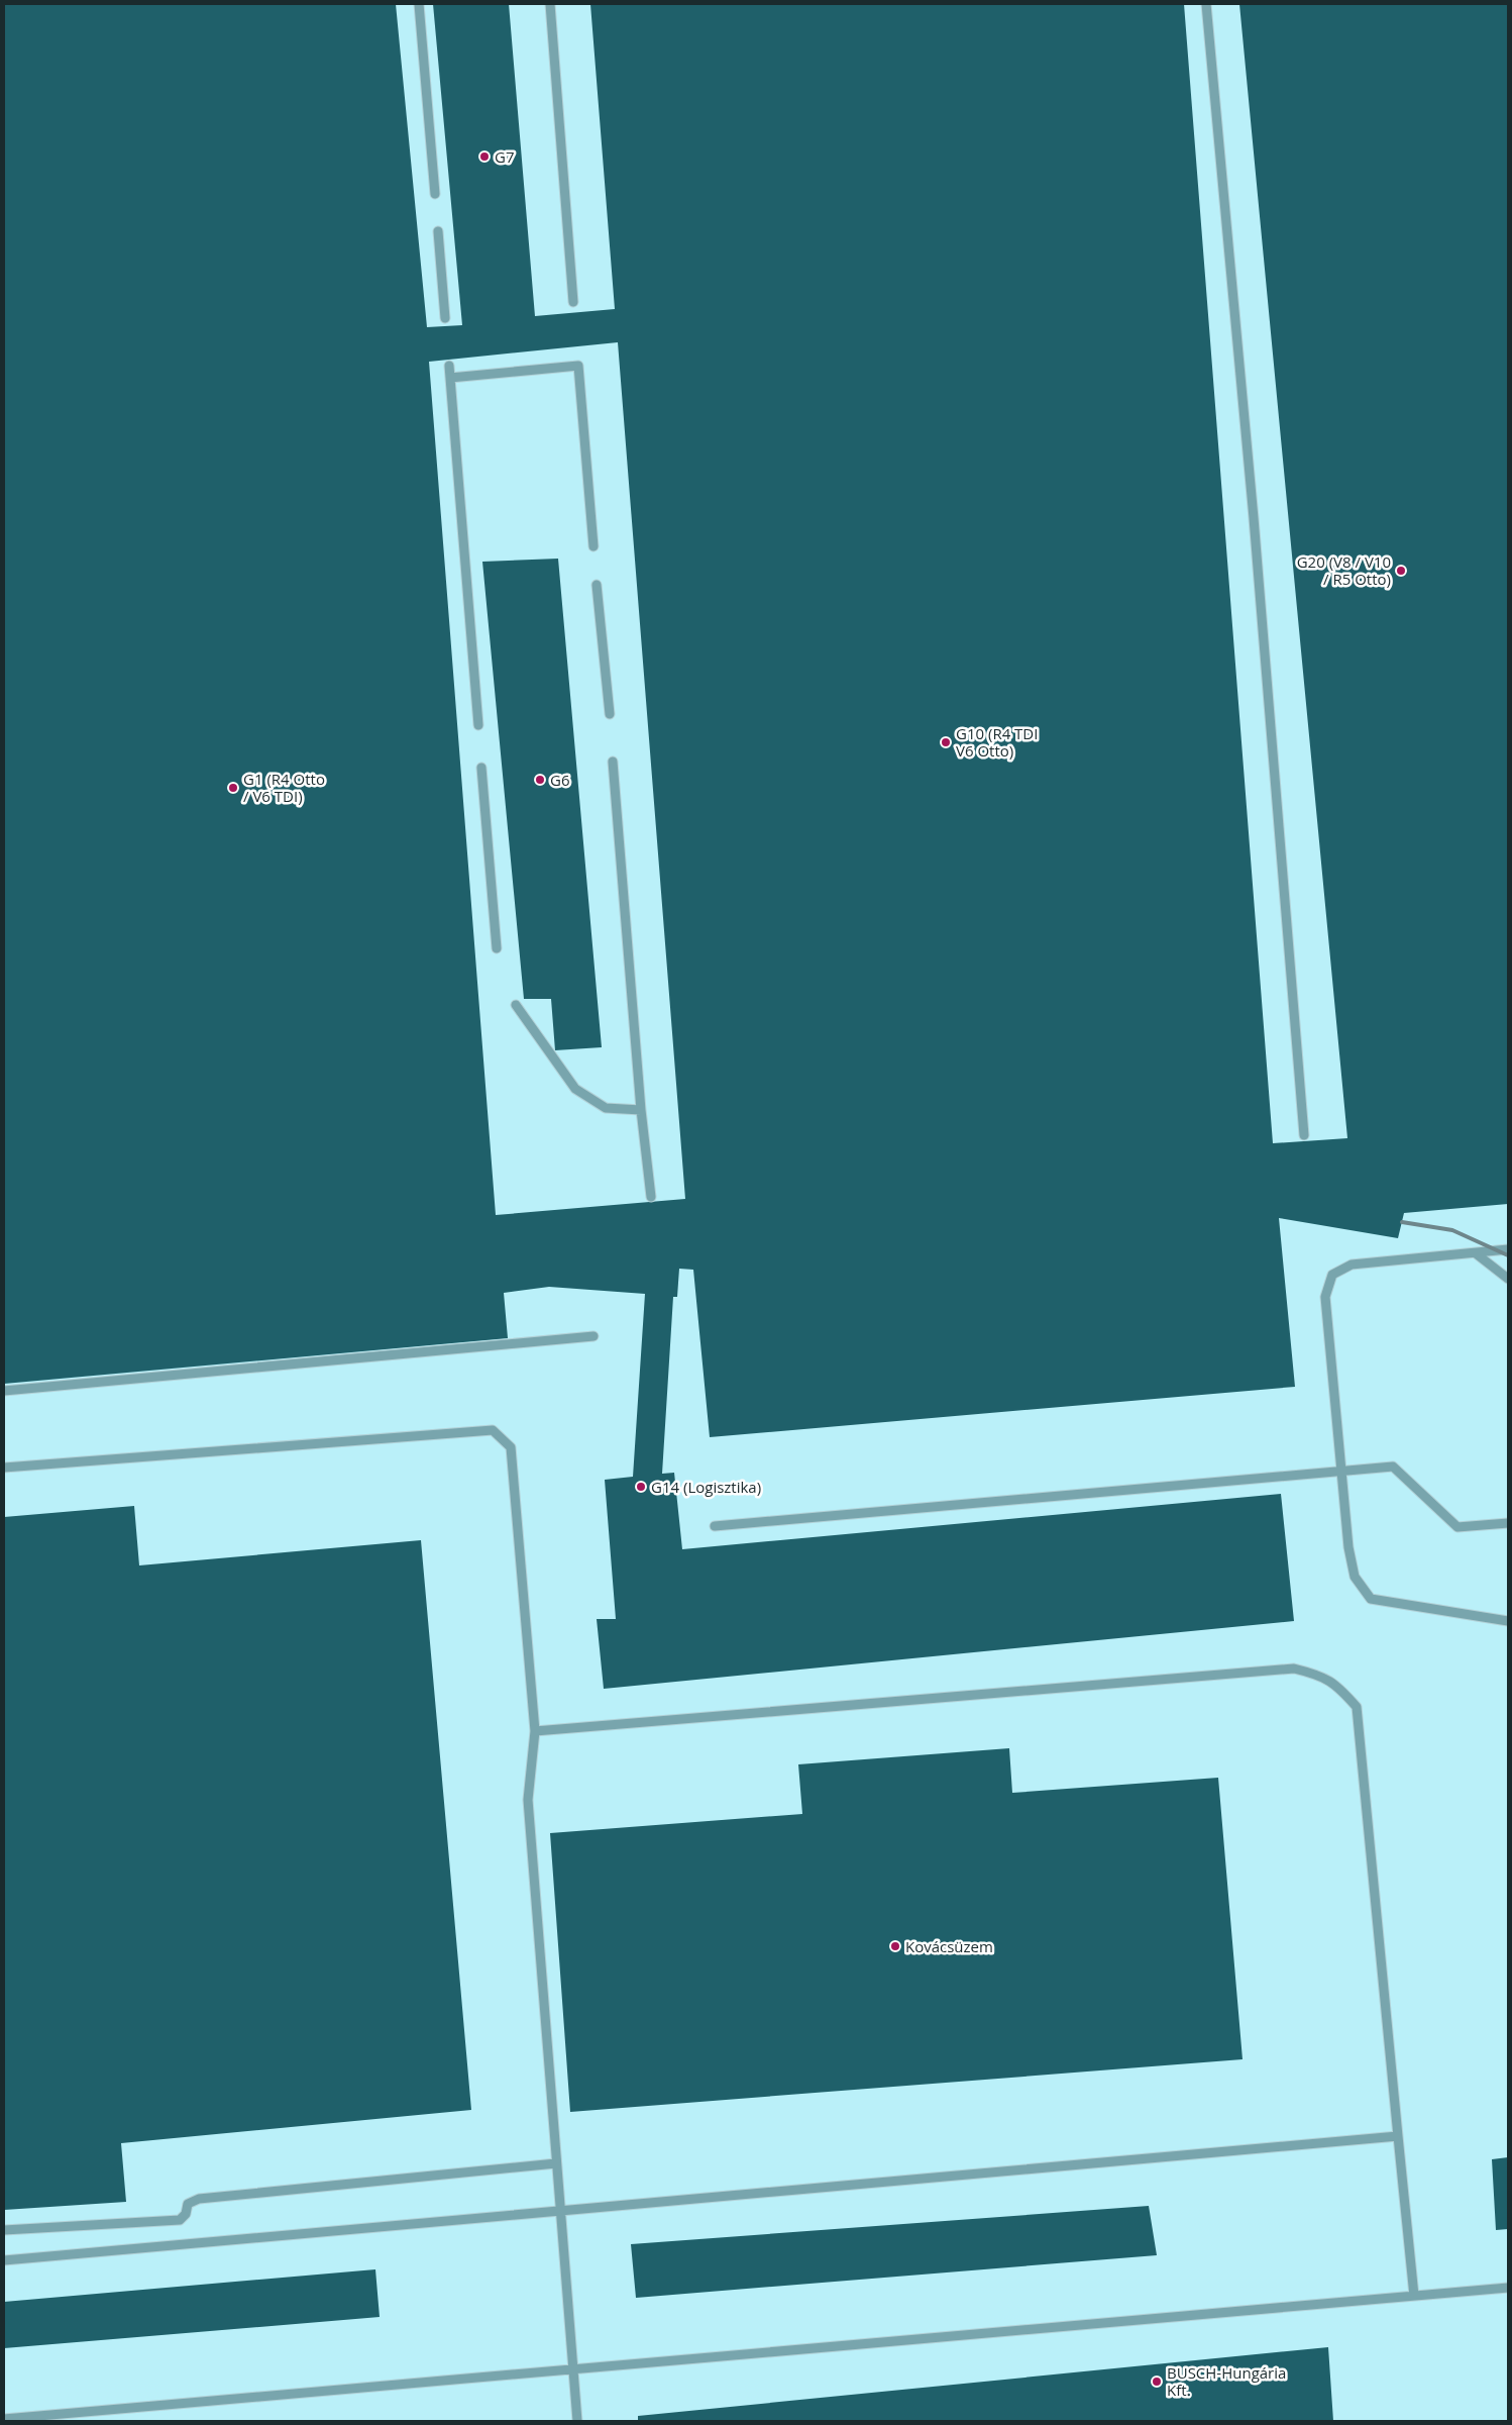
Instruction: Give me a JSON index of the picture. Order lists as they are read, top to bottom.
{
  "places": [
    "G7",
    "G20 (V8 / V10 / R5 Otto)",
    "G10 (R4 TDI V6 Otto)",
    "G6",
    "G1 (R4 Otto / V6 TDI)",
    "G14 (Logisztika)",
    "Kovácsüzem",
    "BUSCH-Hungária Kft."
  ]
}
